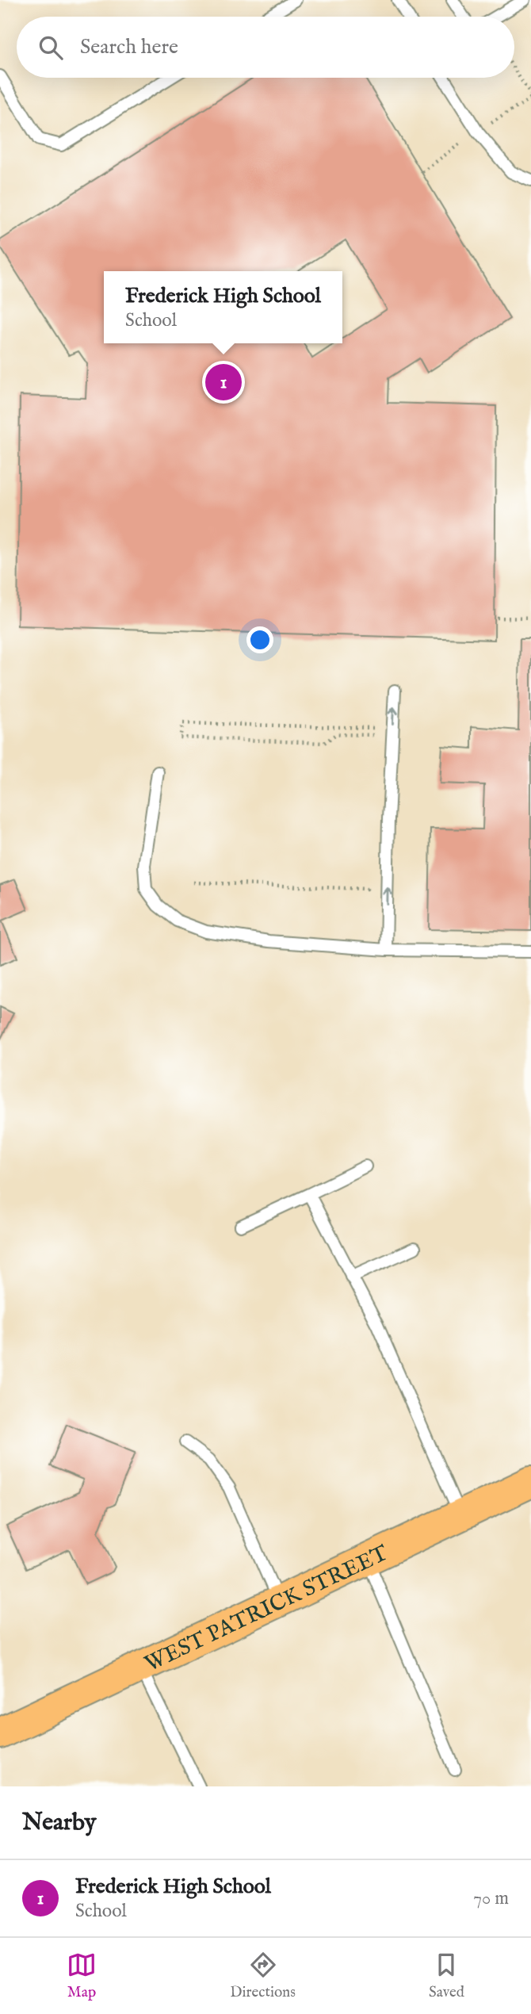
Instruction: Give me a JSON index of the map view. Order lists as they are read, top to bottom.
{
  "streets": {
    "main road": ["WEST PATRICK STREET"]
  },
  "page": {
    "search": "Search here",
    "popup": ["Frederick High School", "School"],
    "pins": "1",
    "heading": "Nearby",
    "list": [
      {
        "mark": "1",
        "name": "Frederick High School",
        "note": "School",
        "value": "70 m"
      }
    ],
    "nav": ["Map", "Directions", "Saved"]
  }
}
